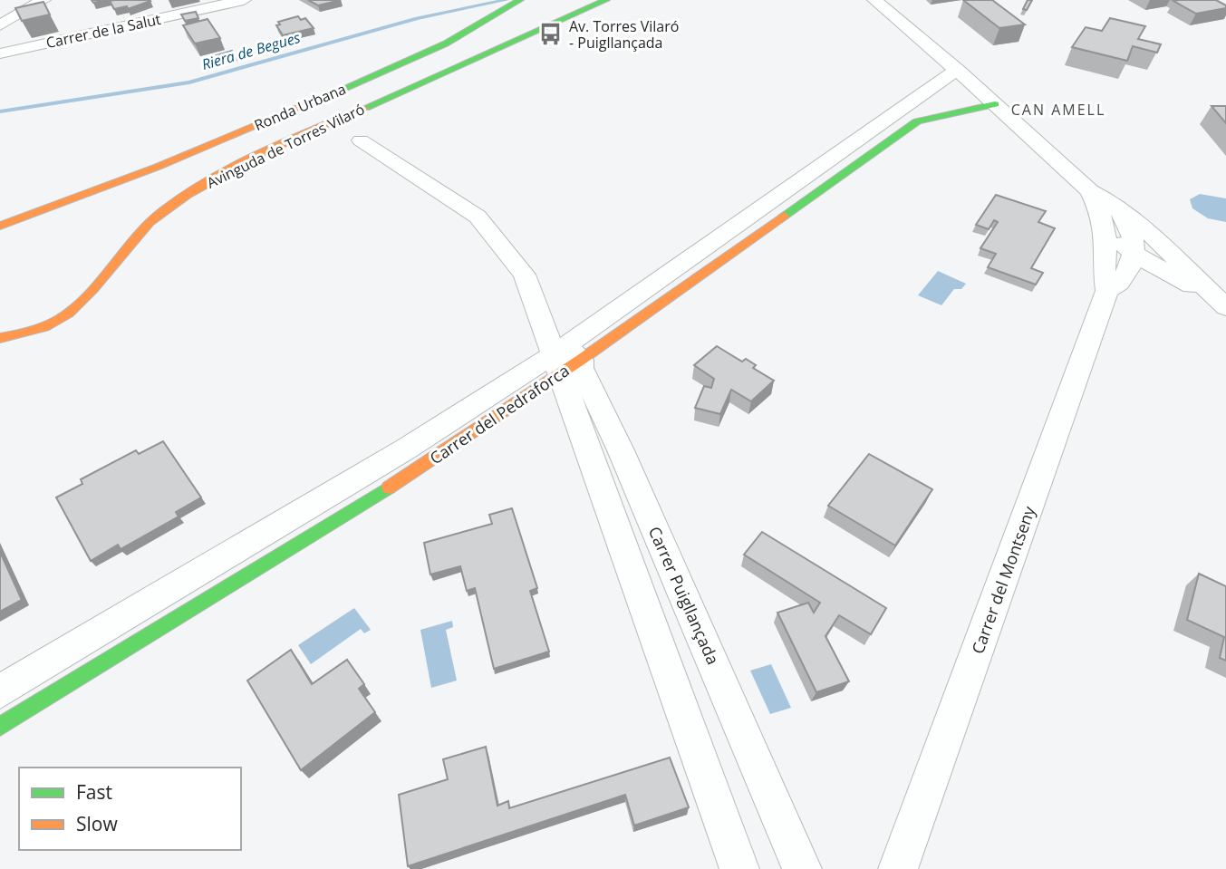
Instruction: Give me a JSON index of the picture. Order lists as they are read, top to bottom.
{
  "streets": {
    "street": [
      "Carrer de la Salut",
      "Ronda Urbana",
      "Avinguda de Torres Vilaró",
      "Carrer del Pedraforca",
      "Carrer del Montseny",
      "Carrer Puigllançada"
    ]
  },
  "crossings": [
    ["Carrer del Pedraforca", "Carrer Puigllançada"]
  ],
  "districts": ["CAN AMELL"],
  "water": ["Riera de Begues"],
  "places": {
    "bus stop": ["Av. Torres Vilaró - Puigllançada"]
  },
  "legend": ["Fast", "Slow"]
}
